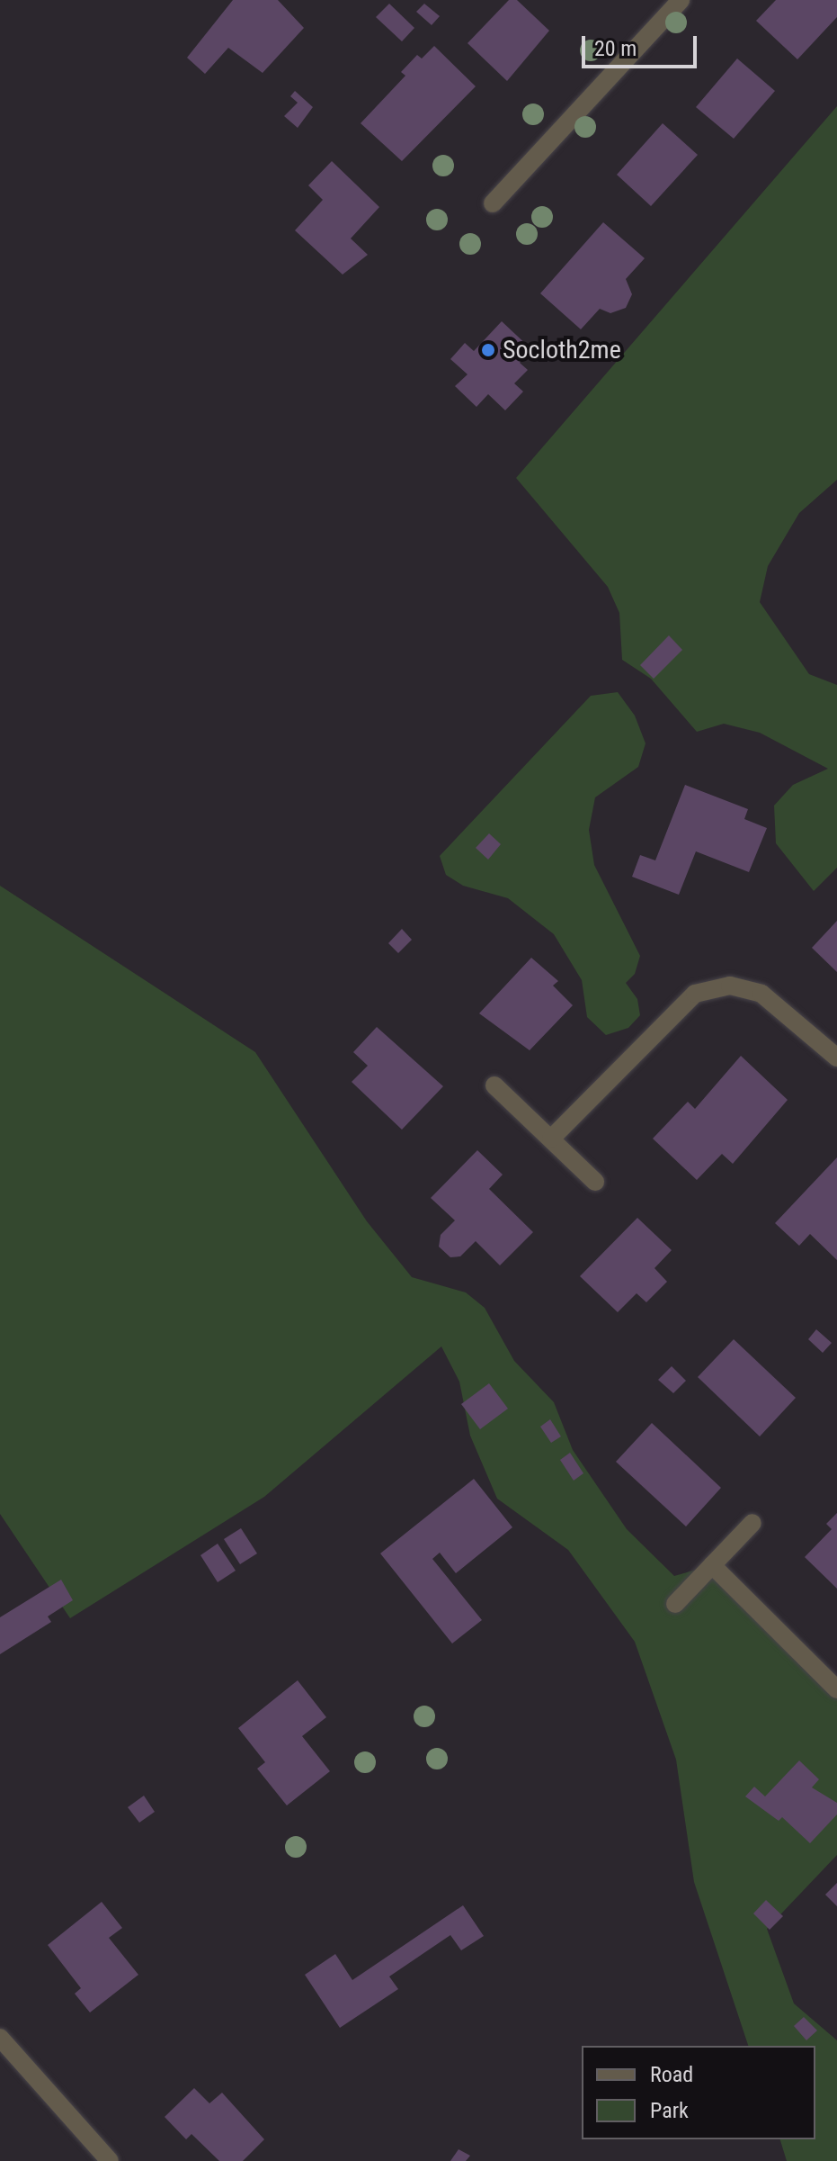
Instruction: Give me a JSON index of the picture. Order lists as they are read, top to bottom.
{
  "places": ["Socloth2me"],
  "legend": ["Road", "Park"],
  "scale_bar": "20 m"
}
